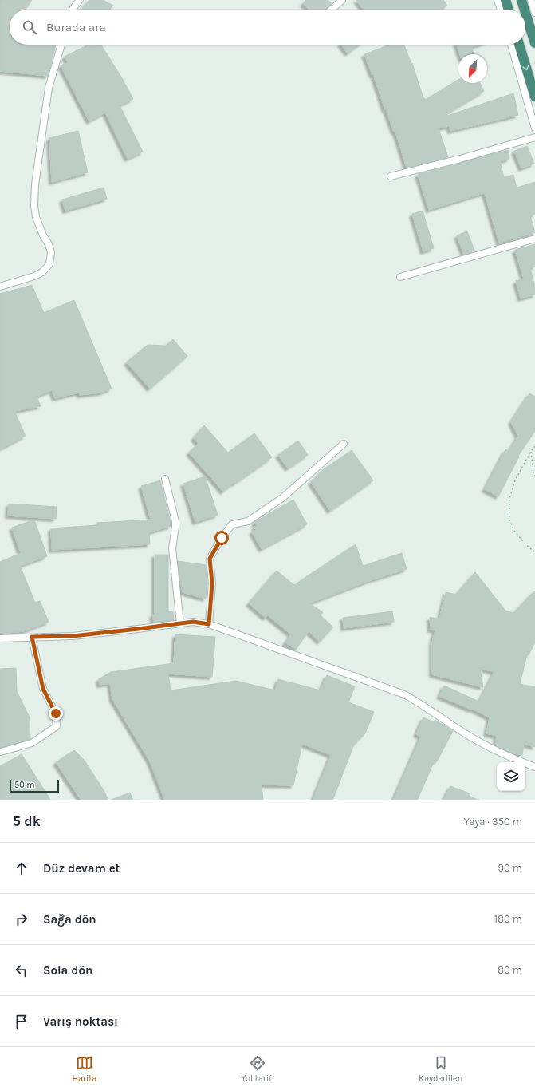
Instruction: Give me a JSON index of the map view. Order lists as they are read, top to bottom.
{
  "scale_bar": "50 m",
  "north": "bottom left",
  "page": {
    "search": "Burada ara",
    "scale": "50 m",
    "heading": ["5 dk", "Yaya · 350 m"],
    "list": [
      ["Düz devam et", "90 m"],
      ["Sağa dön", "180 m"],
      ["Sola dön", "80 m"],
      "Varış noktası"
    ],
    "nav": ["Harita", "Yol tarifi", "Kaydedilen"]
  }
}
